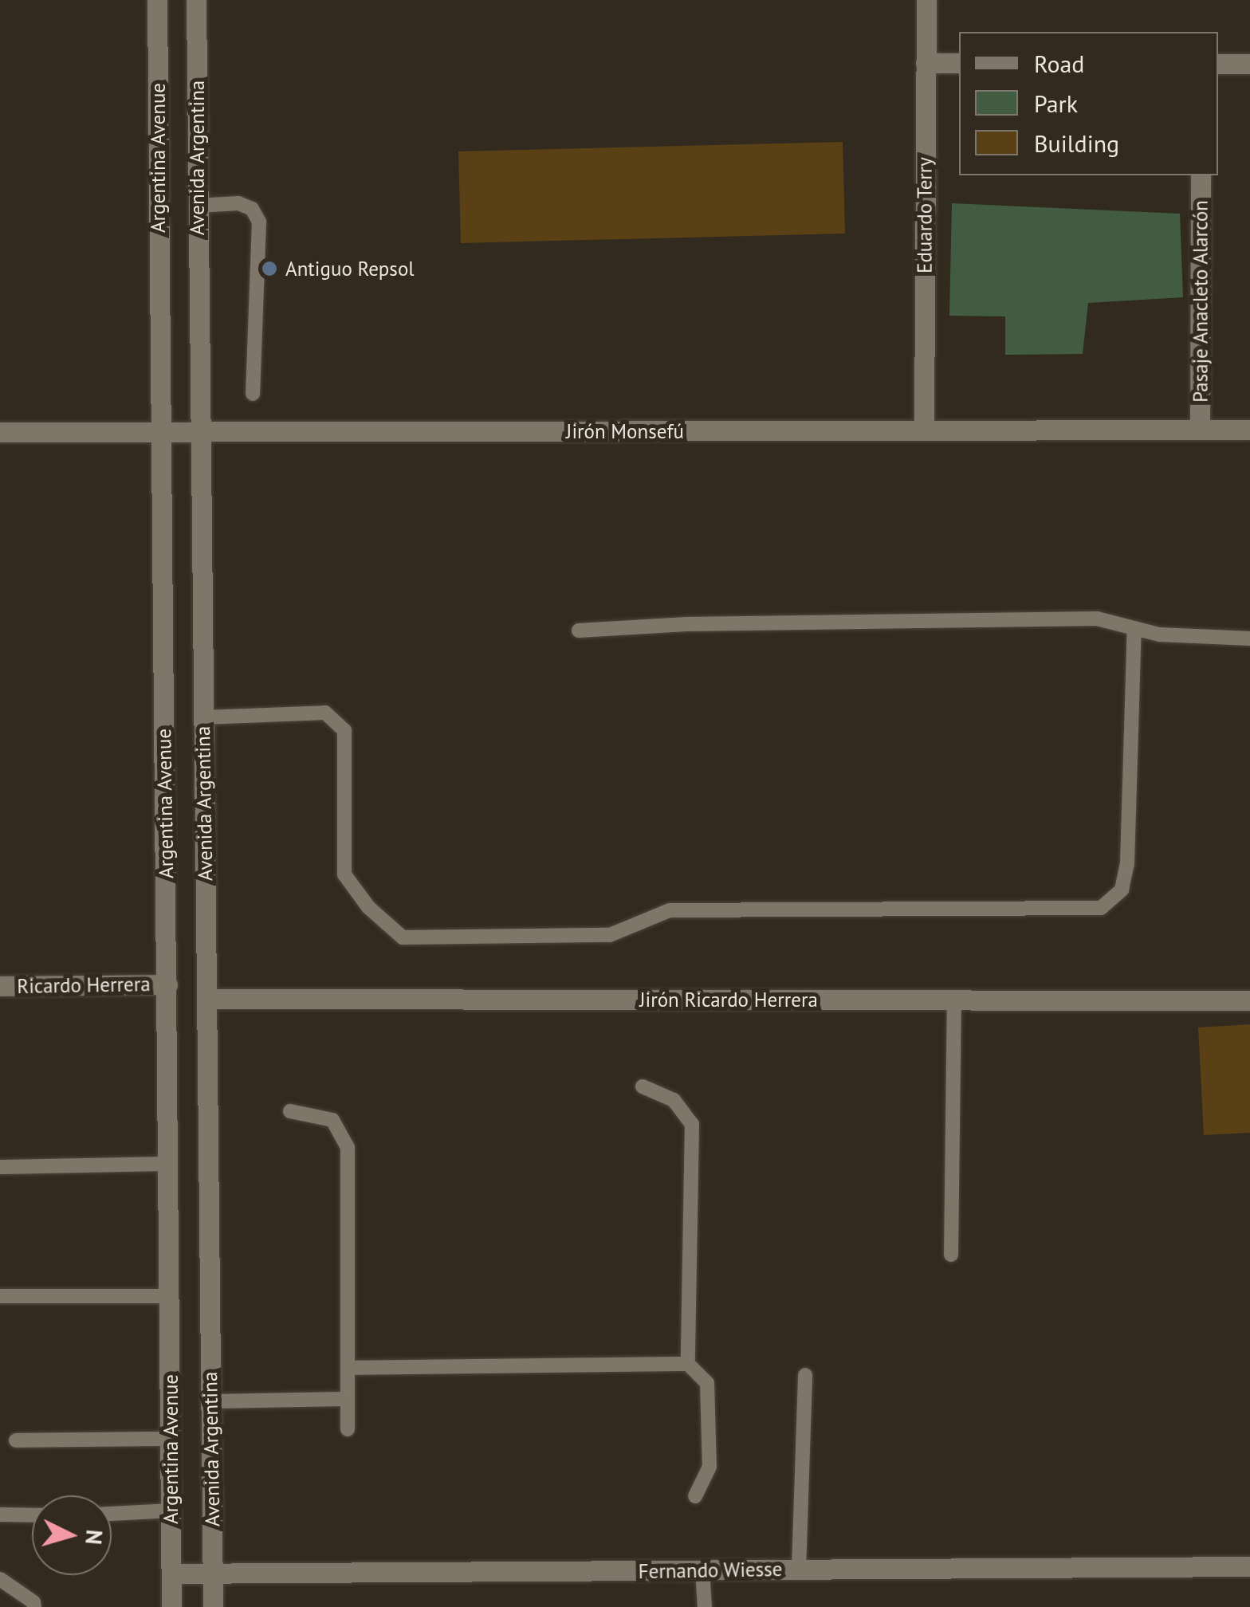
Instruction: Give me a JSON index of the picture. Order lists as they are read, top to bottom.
{
  "streets": {
    "street": [
      "Argentina Avenue",
      "Avenida Argentina",
      "Eduardo Terry",
      "Pasaje Anacleto Alarcón",
      "Jirón Monsefú",
      "Ricardo Herrera",
      "Jirón Ricardo Herrera",
      "Fernando Wiesse"
    ]
  },
  "crossings": [
    ["Argentina Avenue", "Jirón Monsefú"],
    ["Argentina Avenue", "Ricardo Herrera"],
    ["Argentina Avenue", "Fernando Wiesse"],
    ["Avenida Argentina", "Jirón Monsefú"],
    ["Avenida Argentina", "Jirón Ricardo Herrera"],
    ["Avenida Argentina", "Fernando Wiesse"],
    ["Eduardo Terry", "Jirón Monsefú"],
    ["Pasaje Anacleto Alarcón", "Jirón Monsefú"]
  ],
  "places": ["Antiguo Repsol"],
  "legend": ["Road", "Park", "Building"],
  "north": "right"
}
